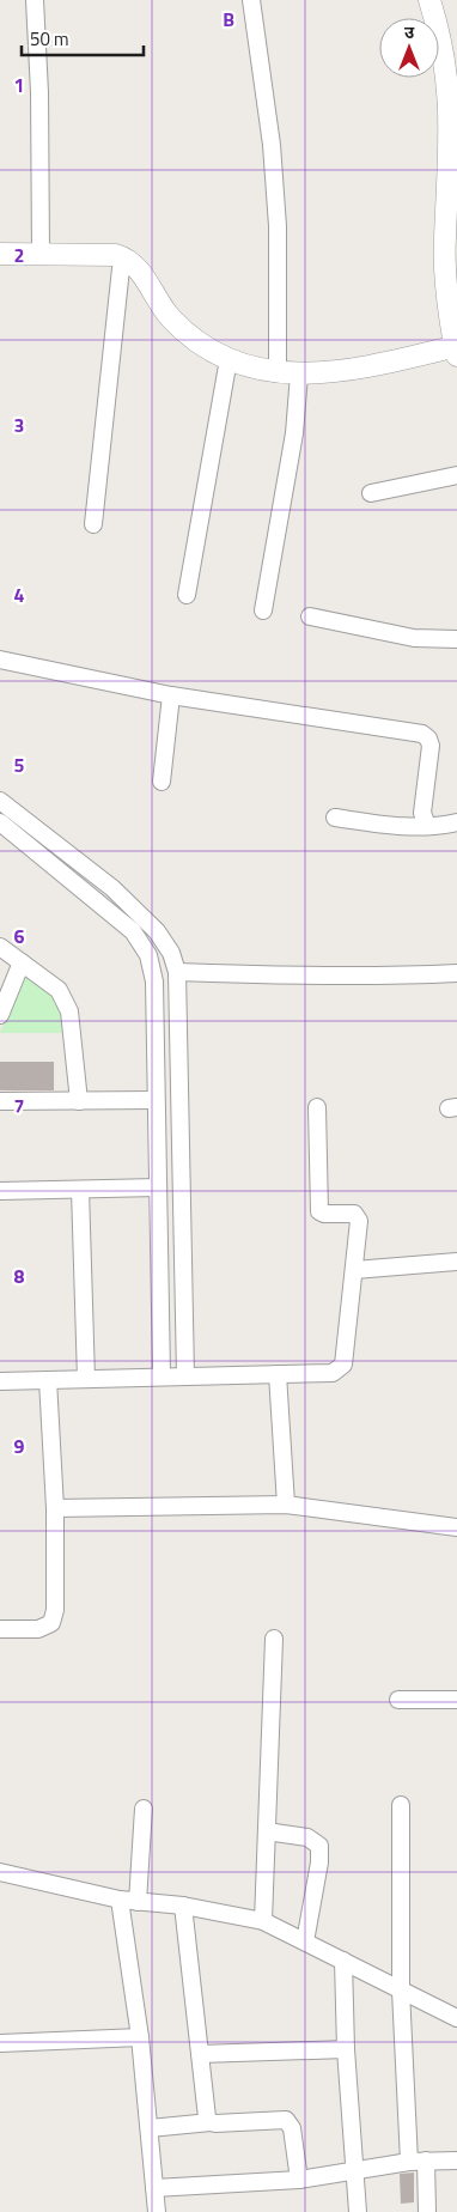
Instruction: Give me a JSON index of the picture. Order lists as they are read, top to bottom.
{
  "scale_bar": "50 m",
  "north": "top",
  "grid": {
    "columns": ["B"],
    "rows": [
      "1",
      "2",
      "3",
      "4",
      "5",
      "6",
      "7",
      "8",
      "9"
    ]
  }
}
